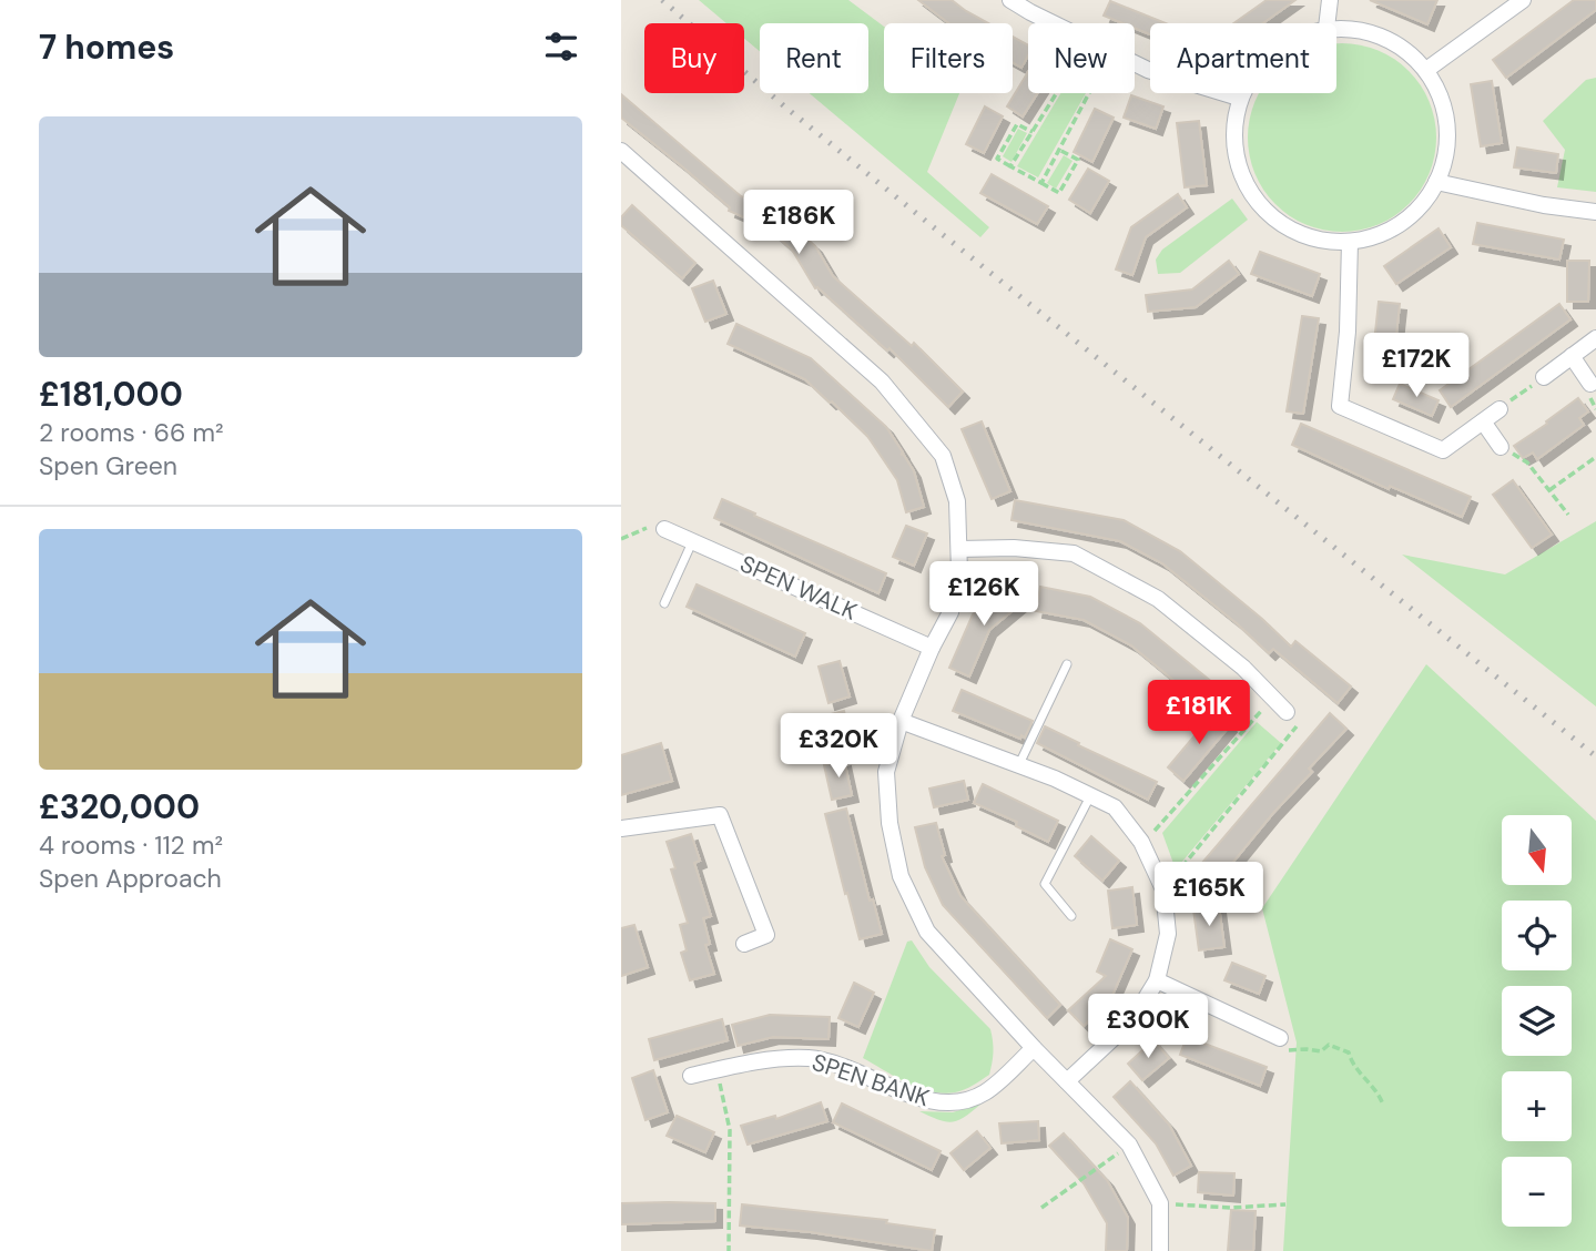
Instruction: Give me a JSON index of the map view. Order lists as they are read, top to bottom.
{
  "streets": {
    "street": ["SPEN WALK", "SPEN BANK"]
  },
  "north": "bottom",
  "page": {
    "heading": "7 homes",
    "chip": [
      "Buy",
      "Rent",
      "Filters",
      "New",
      "Apartment"
    ],
    "list": [
      {
        "name": "£181,000",
        "note": "2 rooms · 66 m² · Spen Green"
      },
      {
        "name": "£320,000",
        "note": "4 rooms · 112 m² · Spen Approach"
      }
    ],
    "price": [
      "£186K",
      "£172K",
      "£126K",
      "£181K",
      "£320K",
      "£165K",
      "£300K"
    ],
    "map_buttons": ["+", "−"]
  }
}
